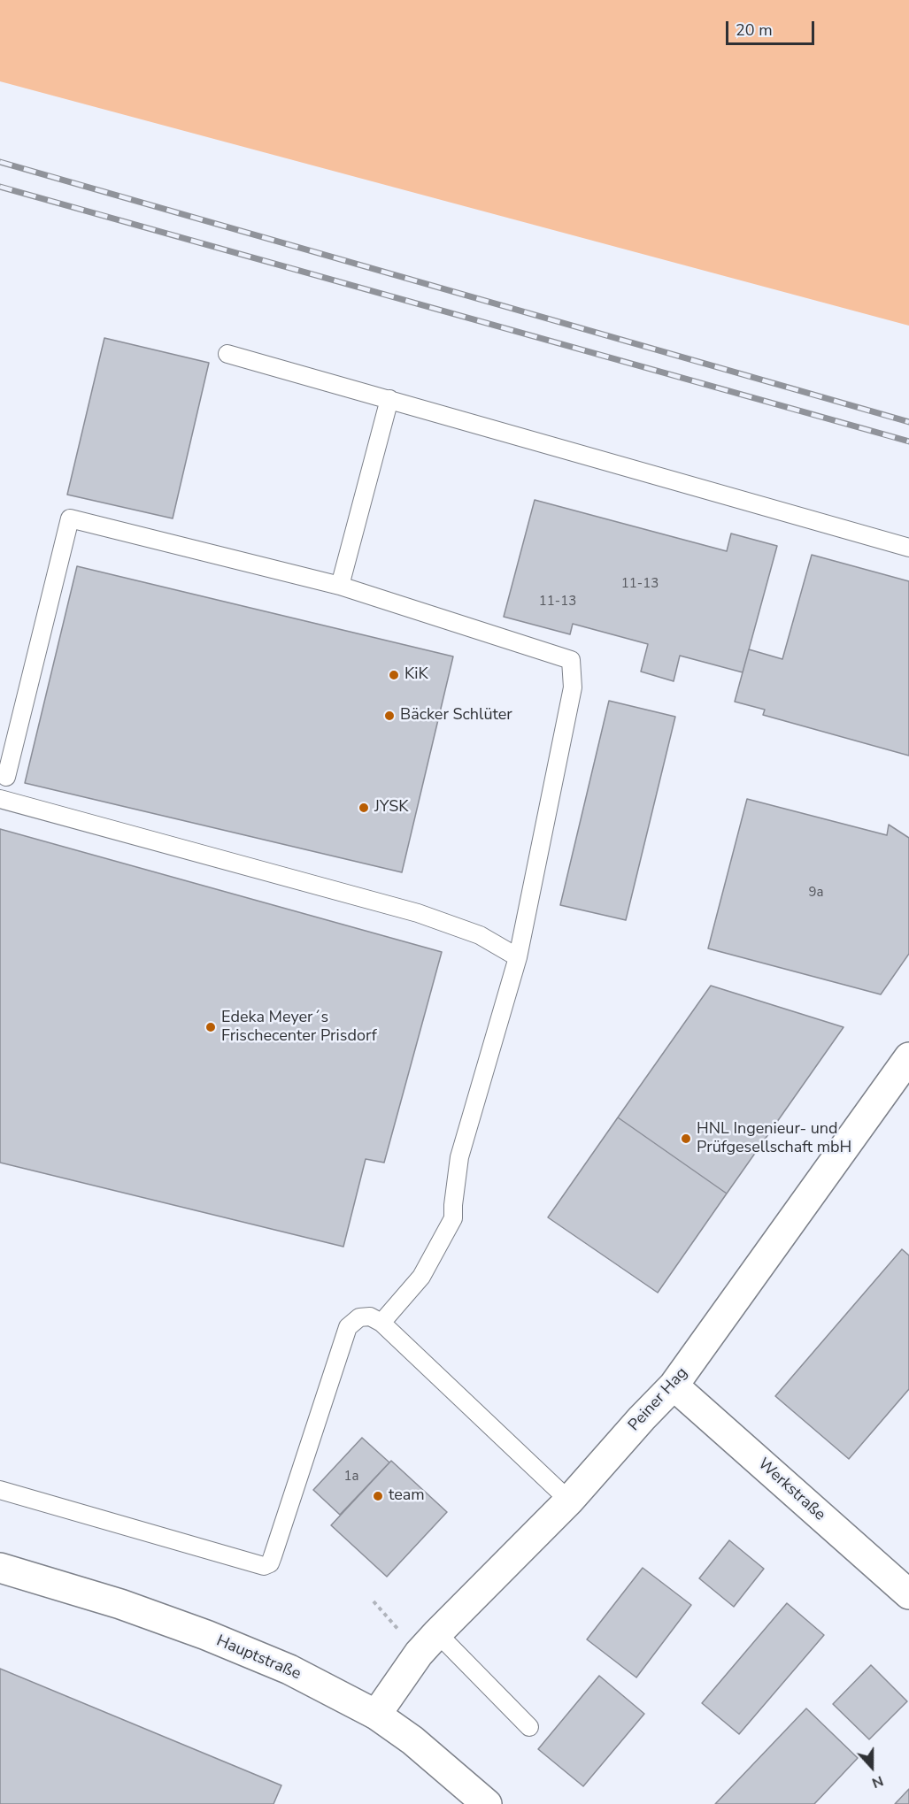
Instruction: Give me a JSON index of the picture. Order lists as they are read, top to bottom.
{
  "streets": {
    "street": ["Peiner Hag", "Werkstraße", "Hauptstraße"]
  },
  "crossings": [
    ["Peiner Hag", "Werkstraße"],
    ["Peiner Hag", "Hauptstraße"]
  ],
  "places": [
    "KiK",
    "Bäcker Schlüter",
    "JYSK",
    "Edeka Meyer´s Frischecenter Prisdorf",
    "HNL Ingenieur- und Prüfgesellschaft mbH",
    "team"
  ],
  "house_numbers": [
    "11-13",
    "11-13",
    "9a",
    "1a"
  ],
  "scale_bar": "20 m",
  "north": "bottom"
}
